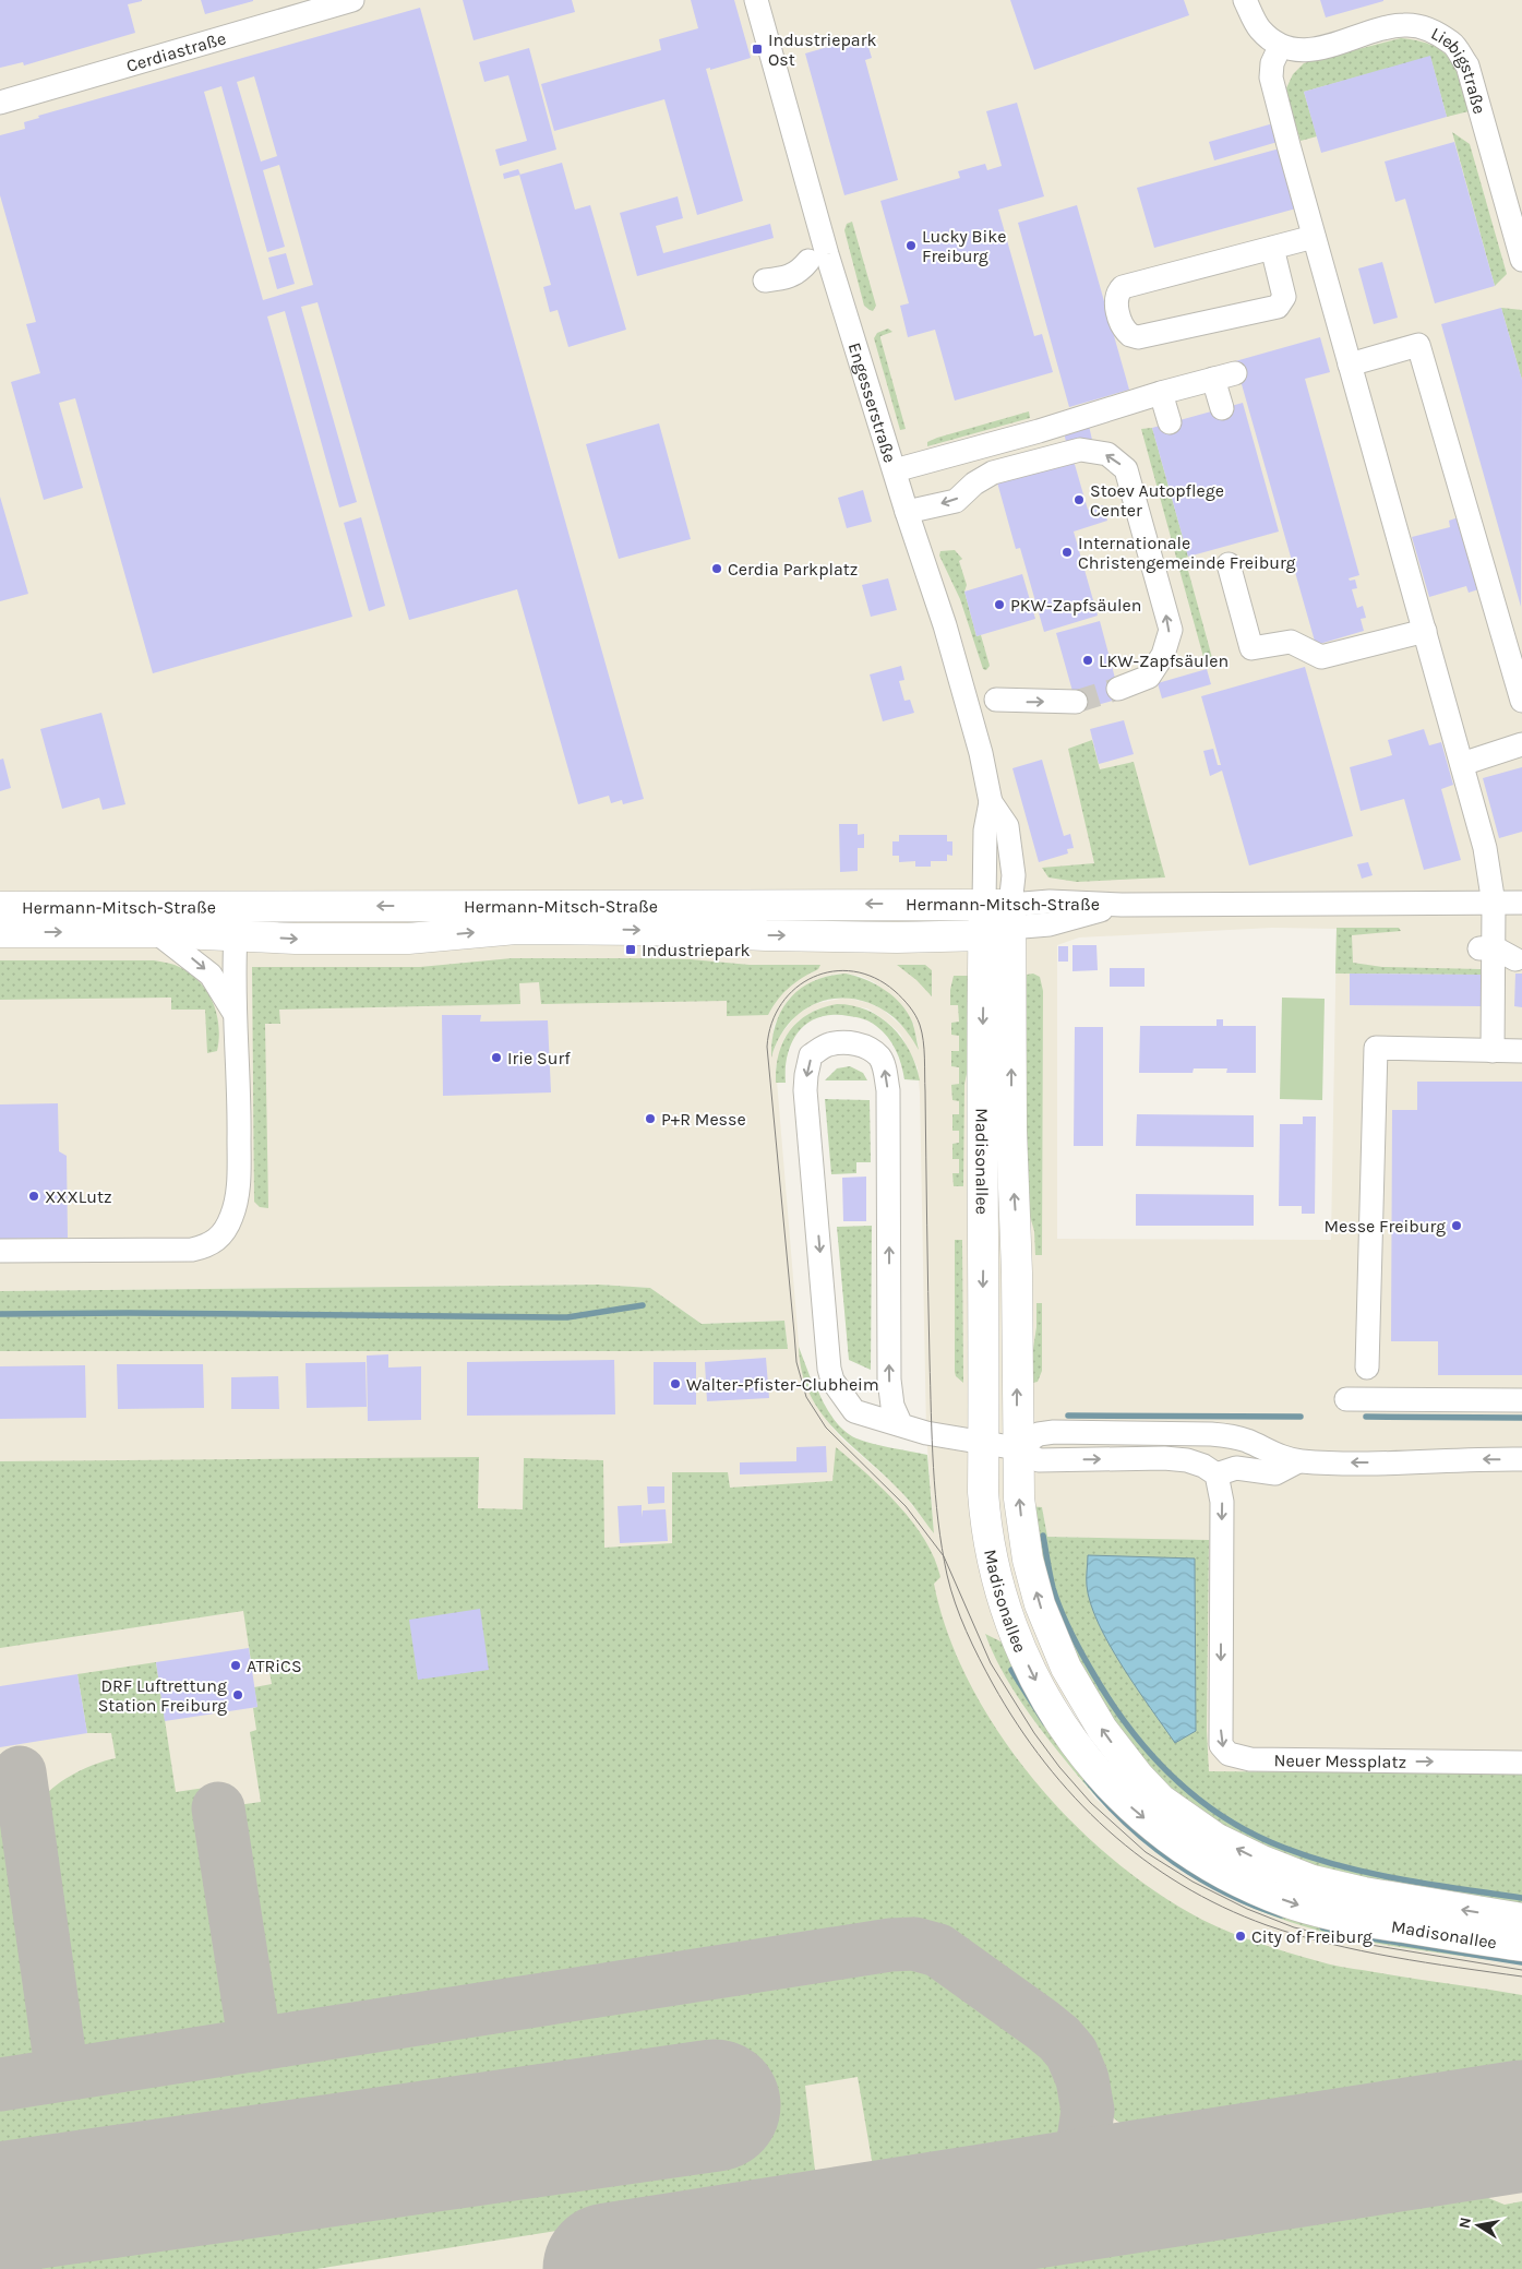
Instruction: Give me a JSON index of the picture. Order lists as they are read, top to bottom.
{
  "streets": {
    "main road": ["Hermann-Mitsch-Straße", "Madisonallee"],
    "street": [
      "Cerdiastraße",
      "Liebigstraße",
      "Engesserstraße",
      "Neuer Messplatz"
    ]
  },
  "crossings": [
    ["Engesserstraße", "Hermann-Mitsch-Straße"],
    ["Engesserstraße", "Madisonallee"],
    ["Hermann-Mitsch-Straße", "Madisonallee"]
  ],
  "places": {
    "transit": ["Industriepark Ost", "Industriepark"],
    "other": [
      "Lucky Bike Freiburg",
      "Stoev Autopflege Center",
      "Internationale Christengemeinde Freiburg",
      "Cerdia Parkplatz",
      "PKW-Zapfsäulen",
      "LKW-Zapfsäulen",
      "Irie Surf",
      "P+R Messe",
      "XXXLutz",
      "Messe Freiburg",
      "Walter-Pfister-Clubheim",
      "ATRiCS",
      "DRF Luftrettung Station Freiburg",
      "City of Freiburg"
    ]
  },
  "north": "left"
}
